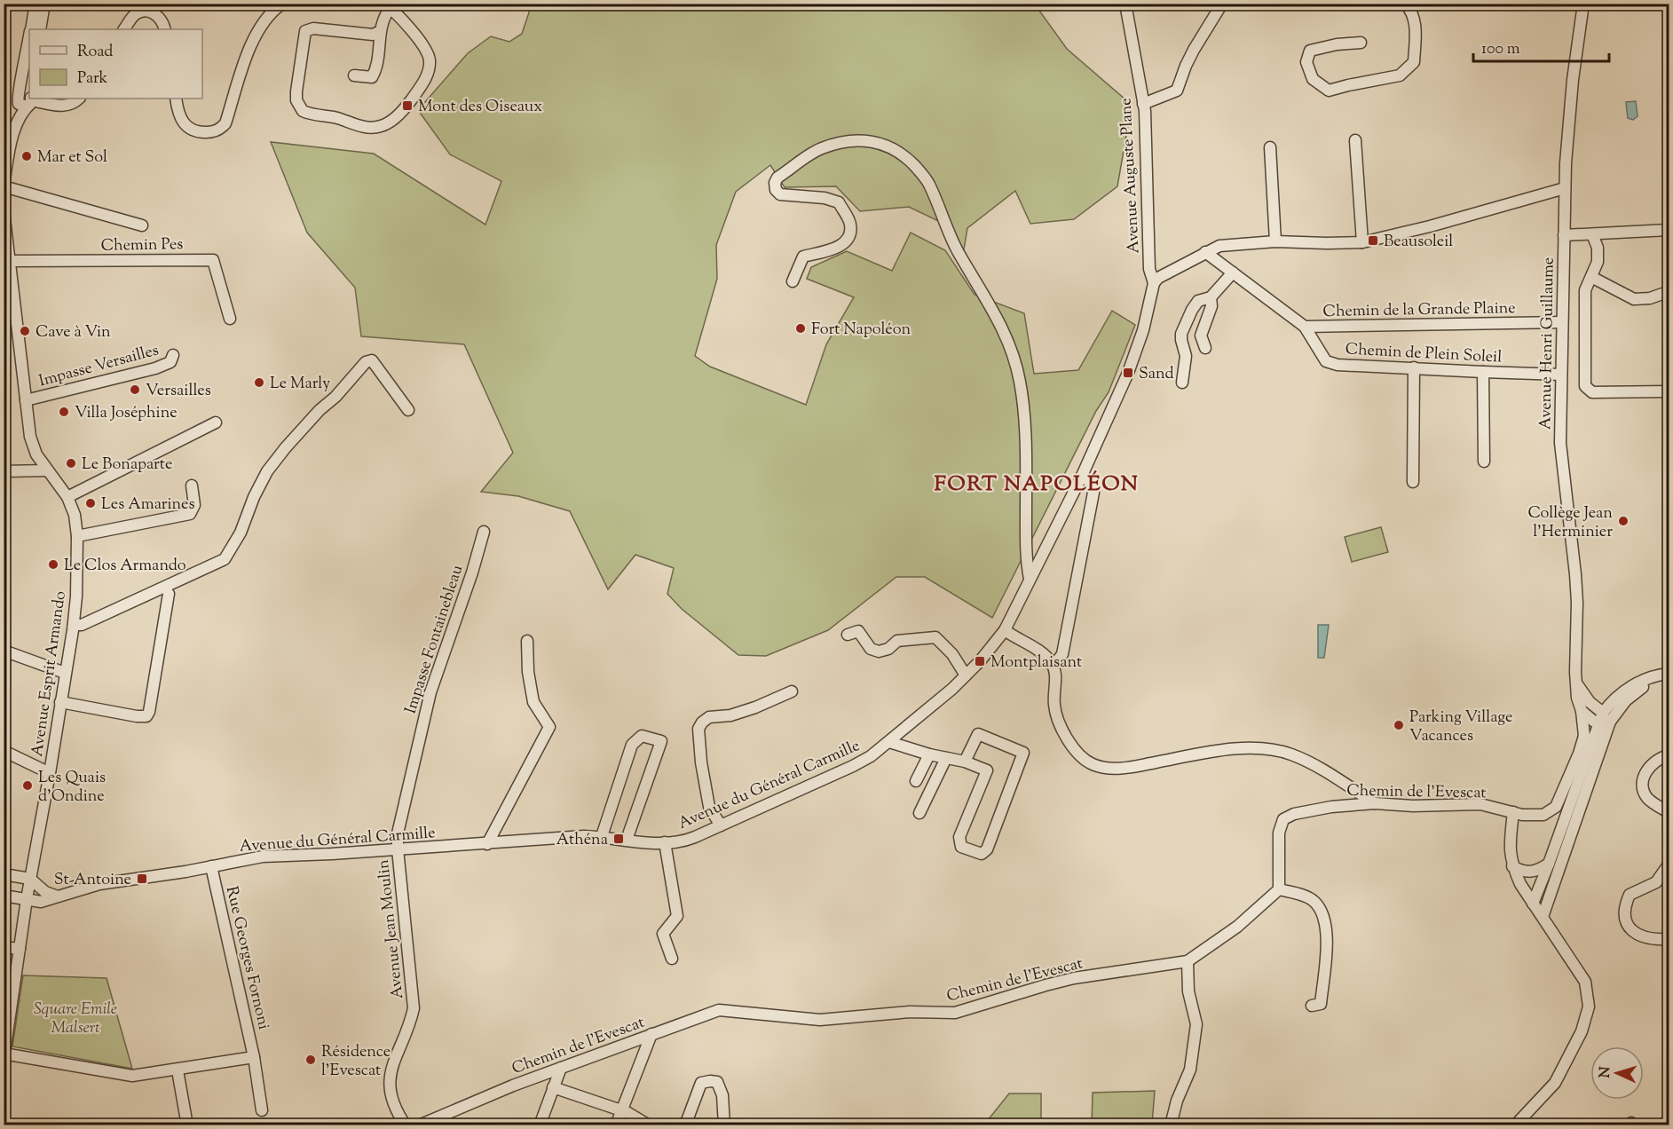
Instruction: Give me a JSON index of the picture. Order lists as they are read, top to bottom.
{
  "streets": {
    "street": [
      "Avenue Auguste Plane",
      "Chemin Pes",
      "Chemin de la Grande Plaine",
      "Avenue Henri Guillaume",
      "Chemin de Plein Soleil",
      "Impasse Versailles",
      "Impasse Fontainebleau",
      "Avenue Esprit Armando",
      "Avenue du Général Carmille",
      "Chemin de l'Evescat",
      "Avenue Jean Moulin",
      "Rue Georges Fornoni"
    ]
  },
  "crossings": [
    ["Avenue Auguste Plane", "Avenue du Général Carmille"],
    ["Chemin Pes", "Avenue Esprit Armando"],
    ["Chemin de la Grande Plaine", "Avenue Henri Guillaume"],
    ["Chemin de la Grande Plaine", "Chemin de Plein Soleil"],
    ["Avenue Henri Guillaume", "Chemin de Plein Soleil"],
    ["Avenue Henri Guillaume", "Chemin de l'Evescat"],
    ["Impasse Versailles", "Avenue Esprit Armando"],
    ["Impasse Fontainebleau", "Avenue du Général Carmille"],
    ["Impasse Fontainebleau", "Avenue Jean Moulin"],
    ["Avenue Esprit Armando", "Avenue du Général Carmille"],
    ["Avenue du Général Carmille", "Avenue Jean Moulin"],
    ["Avenue du Général Carmille", "Rue Georges Fornoni"]
  ],
  "districts": ["FORT NAPOLÉON"],
  "parks": ["Square Emile Malsert"],
  "places": {
    "transit": [
      "Mont des Oiseaux",
      "Beausoleil",
      "Sand",
      "Montplaisant",
      "Athéna",
      "St-Antoine"
    ],
    "other": [
      "Mar et Sol",
      "Fort Napoléon",
      "Cave à Vin",
      "Le Marly",
      "Versailles",
      "Villa Joséphine",
      "Le Bonaparte",
      "Les Amarines",
      "Collège Jean l'Herminier",
      "Le Clos Armando",
      "Parking Village Vacances",
      "Les Quais d'Ondine",
      "Résidence l'Evescat"
    ]
  },
  "legend": ["Road", "Park"],
  "scale_bar": "100 m",
  "north": "left"
}
